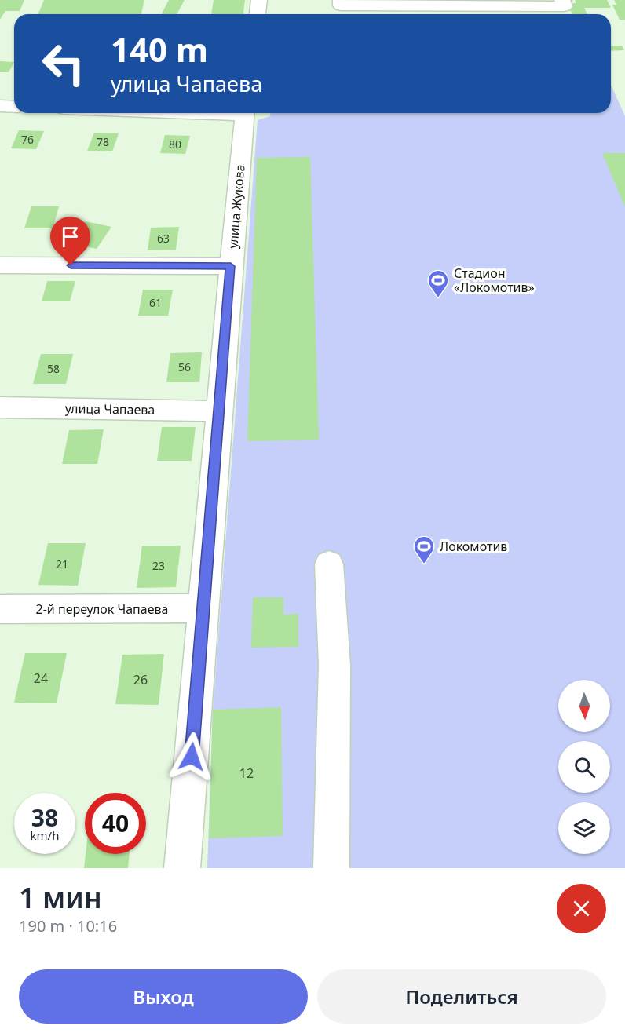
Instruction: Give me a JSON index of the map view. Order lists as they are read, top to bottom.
{
  "streets": {
    "street": ["улица Жукова", "улица Чапаева", "2-й переулок Чапаева"]
  },
  "crossings": [
    ["улица Жукова", "улица Чапаева"],
    ["улица Жукова", "2-й переулок Чапаева"]
  ],
  "places": {
    "sports": ["Стадион «Локомотив»", "Локомотив"]
  },
  "house_numbers": [
    "76",
    "78",
    "80",
    "63",
    "61",
    "56",
    "58",
    "21",
    "23",
    "24",
    "26",
    "12"
  ],
  "north": "bottom",
  "page": {
    "turn": ["140 m", "улица Чапаева"],
    "speed": "38 km/h",
    "limit": "40",
    "heading": ["1 мин", "190 m · 10:16"],
    "buttons": ["Выход", "Поделиться"]
  }
}
